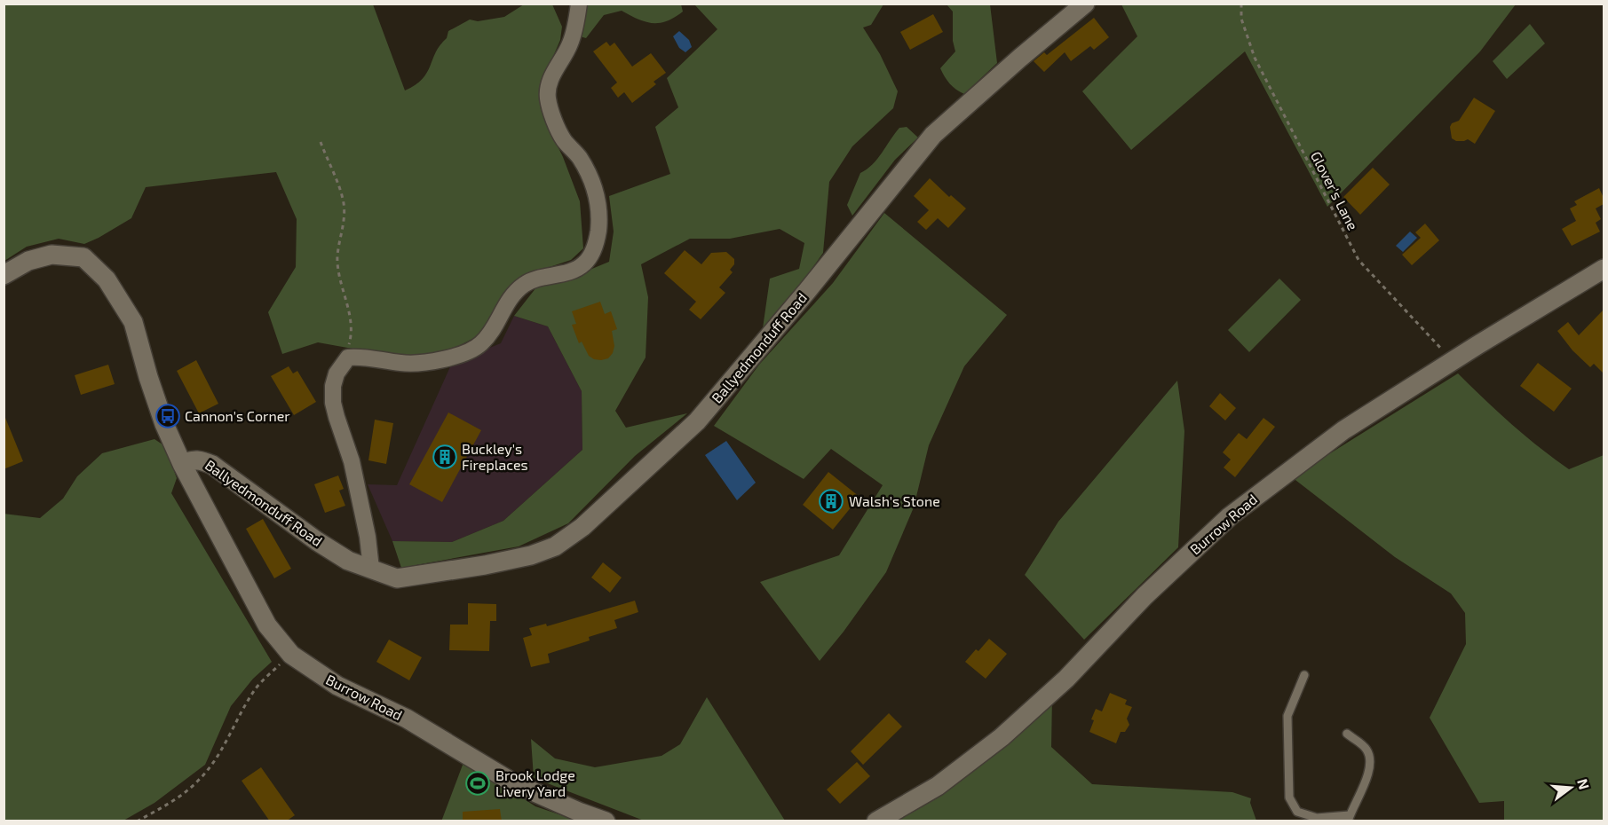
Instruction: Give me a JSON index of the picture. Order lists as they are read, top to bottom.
{
  "streets": {
    "street": ["Ballyedmonduff Road", "Burrow Road"],
    "path": ["Glover's Lane"]
  },
  "crossings": [
    ["Glover's Lane", "Burrow Road"],
    ["Ballyedmonduff Road", "Burrow Road"]
  ],
  "places": {
    "bus stop": ["Cannon's Corner"],
    "building": ["Buckley's Fireplaces", "Walsh's Stone"],
    "sports": ["Brook Lodge Livery Yard"]
  },
  "north": "right"
}
